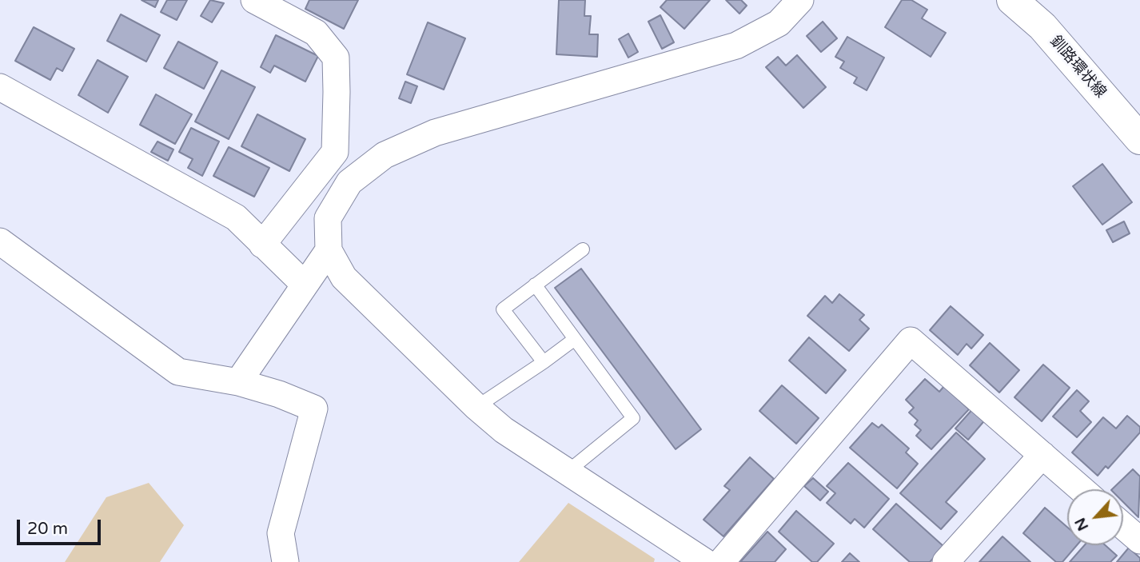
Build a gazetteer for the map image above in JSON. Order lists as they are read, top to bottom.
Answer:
{
  "streets": {
    "main road": ["釧路環状線"]
  },
  "scale_bar": "20 m",
  "north": "bottom left"
}
